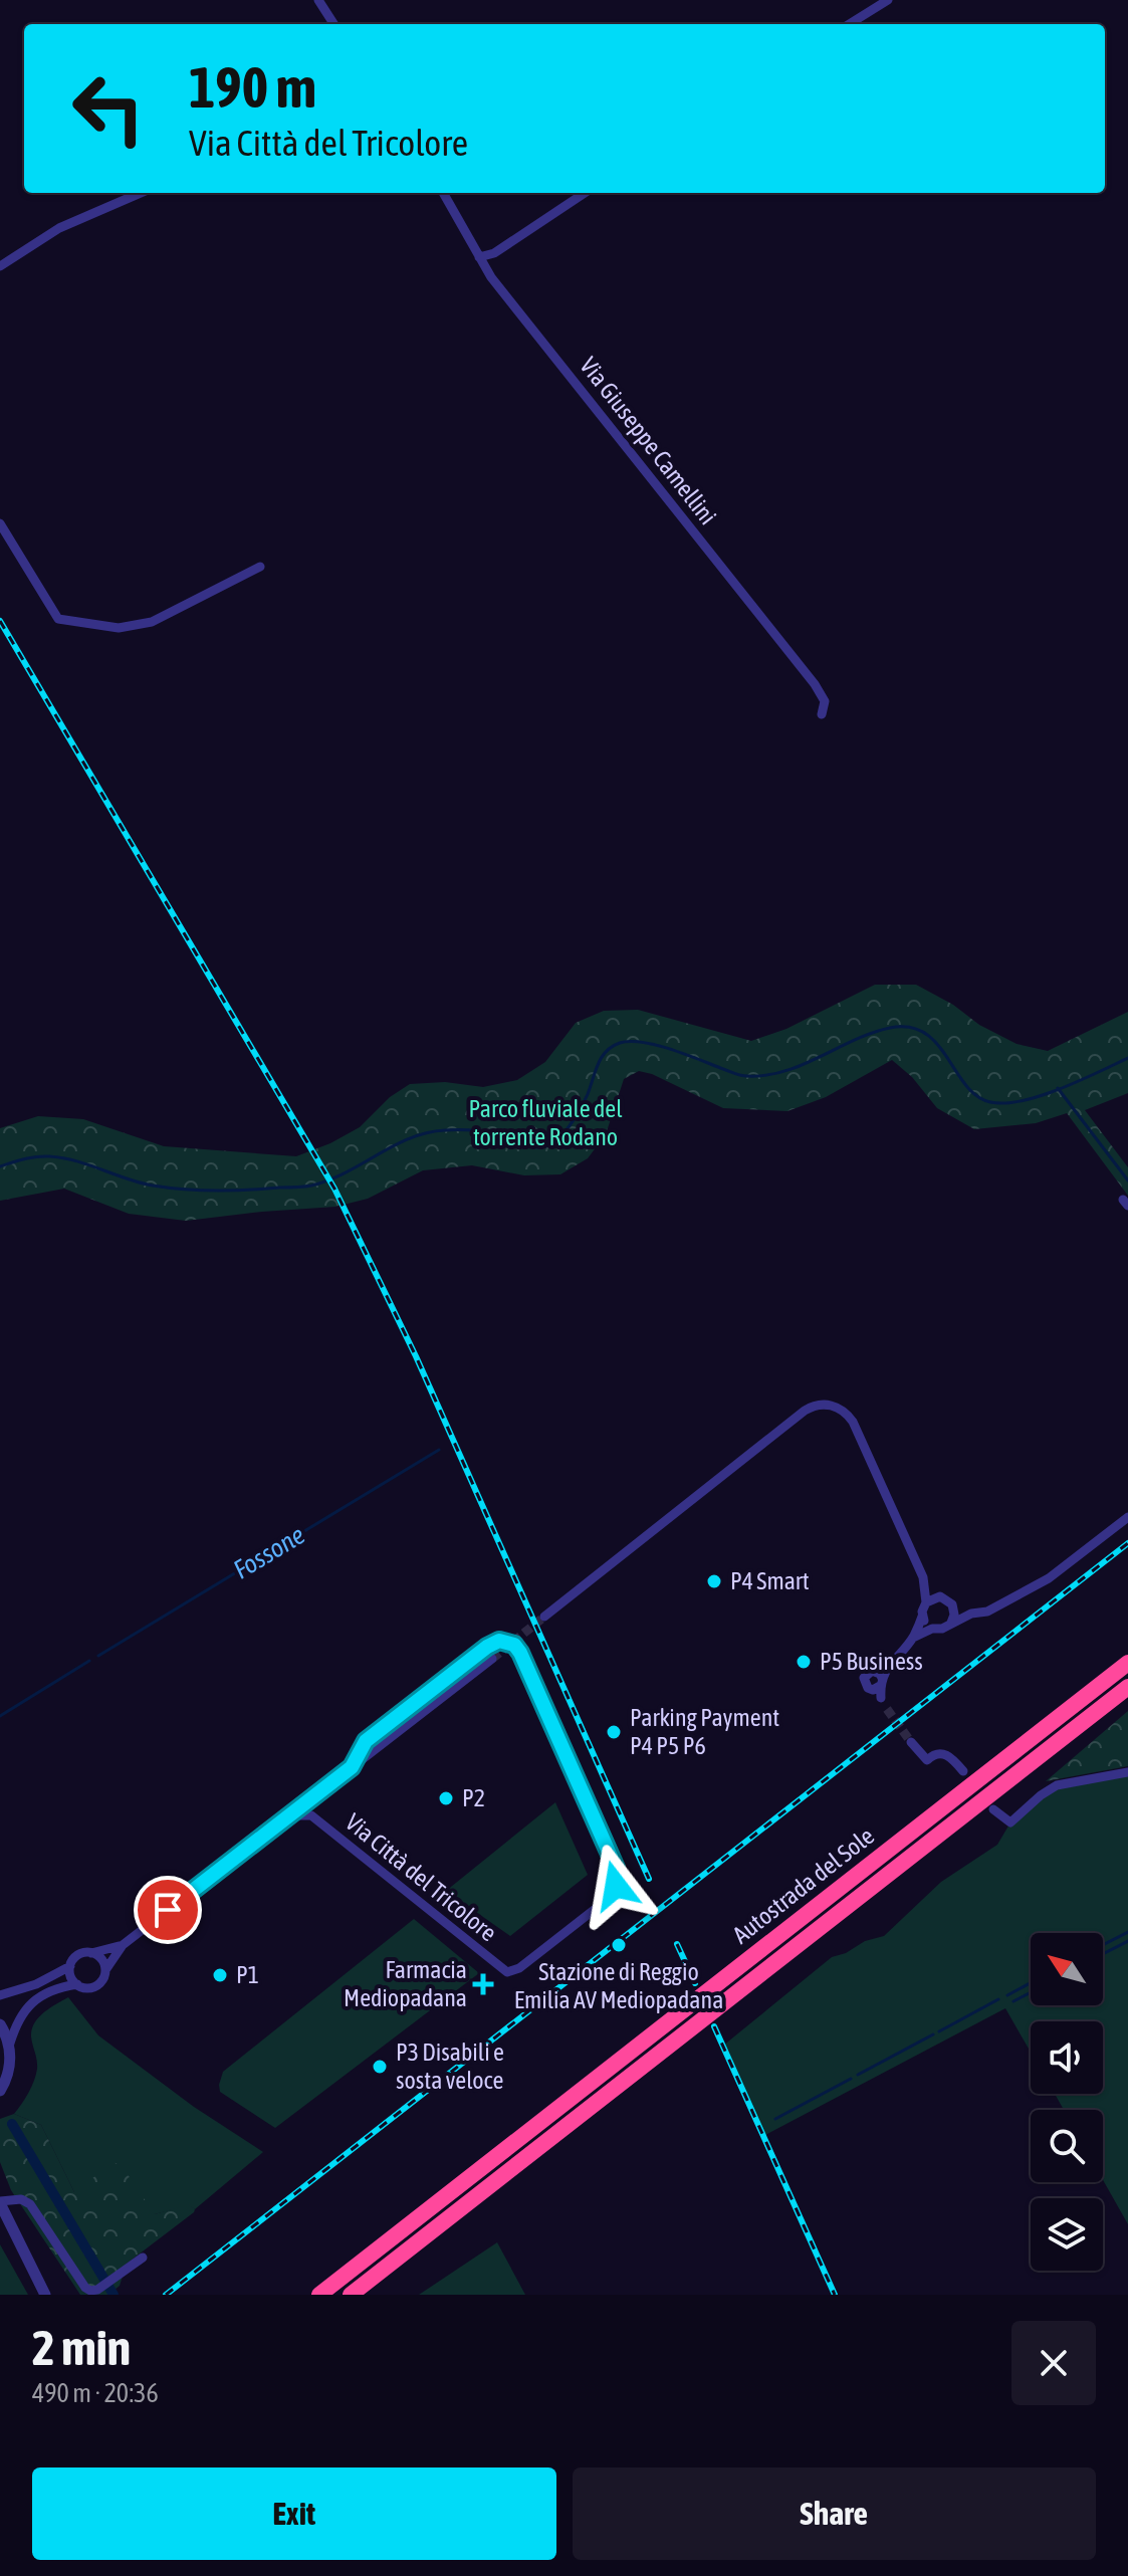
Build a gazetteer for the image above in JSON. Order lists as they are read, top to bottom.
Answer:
{
  "streets": {
    "highway": ["Autostrada del Sole"],
    "street": ["Via Giuseppe Camellini", "Via Città del Tricolore"]
  },
  "water": ["Fossone"],
  "parks": ["Parco fluviale del torrente Rodano"],
  "places": {
    "other": [
      "P4 Smart",
      "P5 Business",
      "Parking Payment P4 P5 P6",
      "P2",
      "Stazione di Reggio Emilia AV Mediopadana",
      "P1",
      "P3 Disabili e sosta veloce"
    ],
    "health": ["Farmacia Mediopadana"]
  },
  "north": "top left",
  "page": {
    "turn": ["190 m", "Via Città del Tricolore"],
    "heading": ["2 min", "490 m · 20:36"],
    "buttons": ["Exit", "Share"]
  }
}
